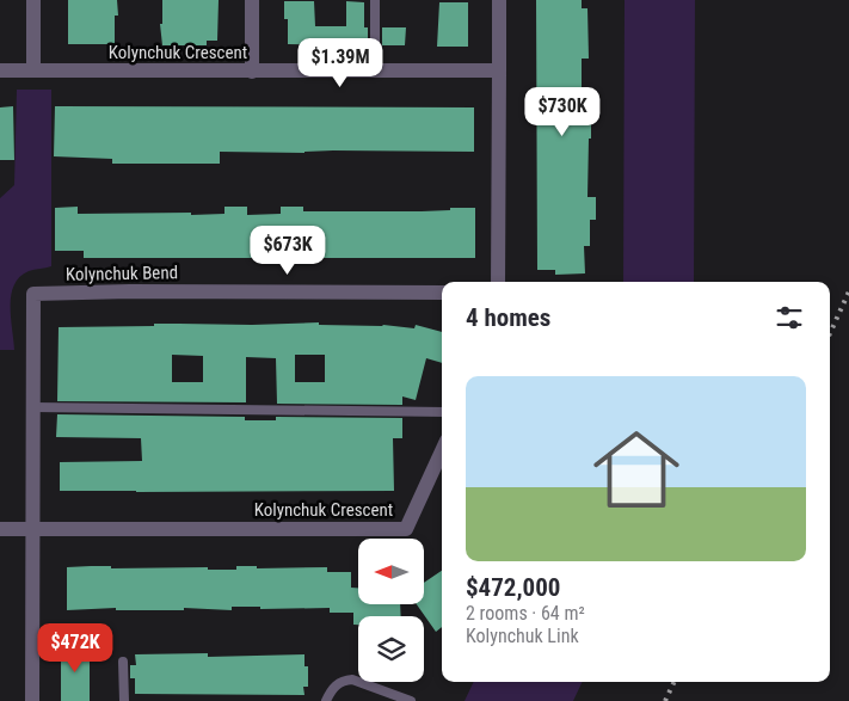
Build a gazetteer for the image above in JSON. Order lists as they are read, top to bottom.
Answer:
{
  "streets": {
    "street": ["Kolynchuk Crescent", "Kolynchuk Bend"]
  },
  "crossings": [
    ["Kolynchuk Crescent", "Kolynchuk Bend"]
  ],
  "north": "left",
  "page": {
    "price": [
      "$1.39M",
      "$730K",
      "$673K",
      "$472K"
    ],
    "heading": "4 homes",
    "list": [
      {
        "name": "$472,000",
        "note": "2 rooms · 64 m² · Kolynchuk Link"
      }
    ]
  }
}
